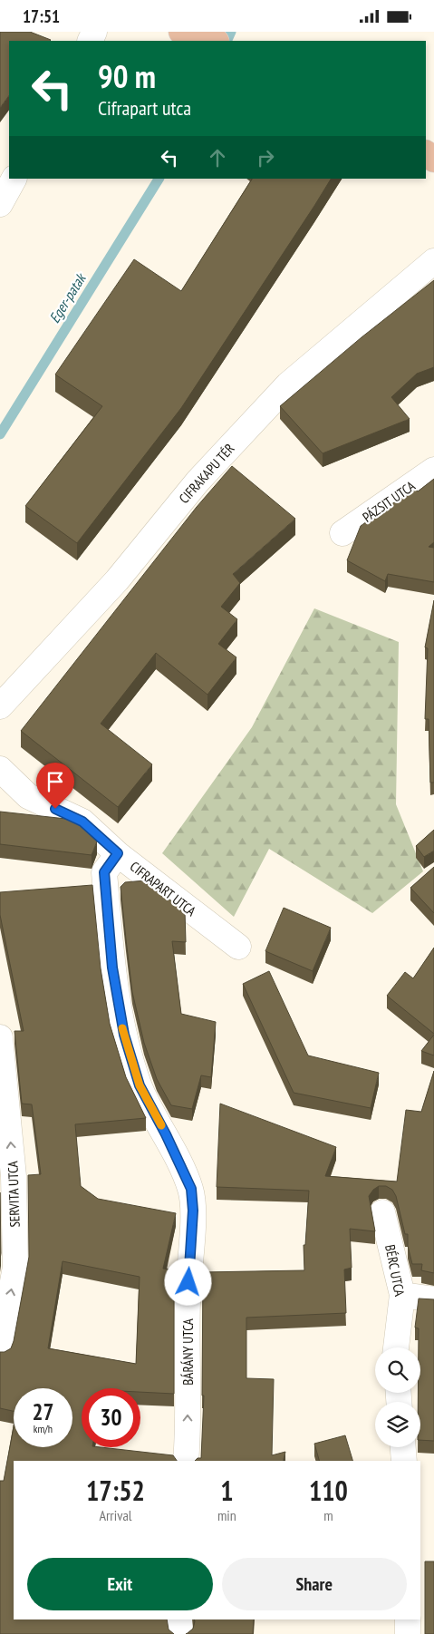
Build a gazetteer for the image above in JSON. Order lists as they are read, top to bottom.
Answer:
{
  "streets": {
    "street": [
      "CIFRAKAPU TÉR",
      "PÁZSIT UTCA",
      "CIFRAPART UTCA",
      "SERVITA UTCA",
      "BÉRC UTCA",
      "BÁRÁNY UTCA"
    ]
  },
  "crossings": [
    ["CIFRAPART UTCA", "BÁRÁNY UTCA"]
  ],
  "one_way": ["SERVITA UTCA", "BÁRÁNY UTCA"],
  "water": ["Eger-patak"],
  "page": {
    "status": "17:51",
    "turn": ["90 m", "Cifrapart utca"],
    "speed": "27 km/h",
    "limit": "30",
    "eta": [
      "17:52",
      "Arrival",
      "1",
      "min",
      "110",
      "m"
    ],
    "buttons": ["Exit", "Share"]
  }
}
